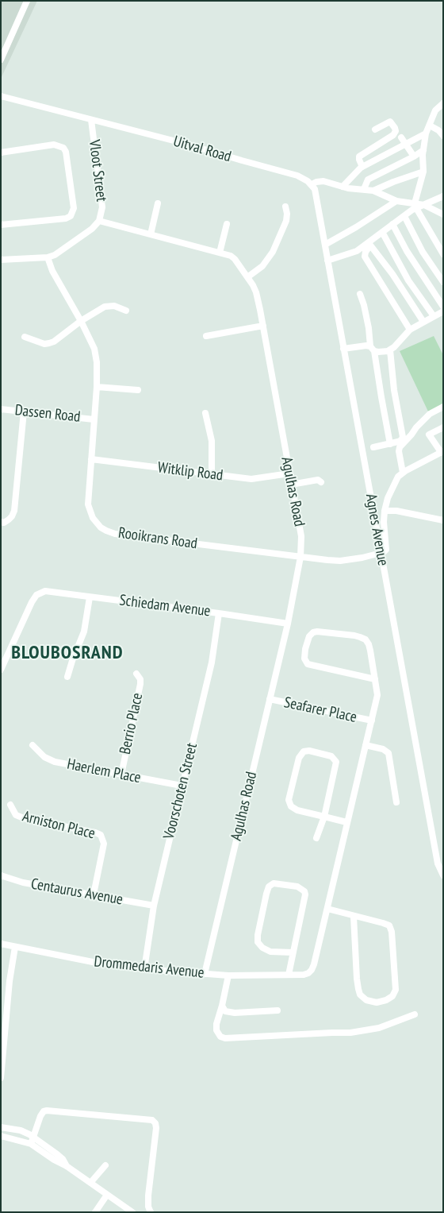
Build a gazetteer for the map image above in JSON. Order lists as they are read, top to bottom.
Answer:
{
  "streets": {
    "street": [
      "Uitval Road",
      "Vloot Street",
      "Dassen Road",
      "Witklip Road",
      "Agulhas Road",
      "Agnes Avenue",
      "Rooikrans Road",
      "Schiedam Avenue",
      "Seafarer Place",
      "Berrio Place",
      "Haerlem Place",
      "Voorschoten Street",
      "Arniston Place",
      "Centaurus Avenue",
      "Drommedaris Avenue"
    ]
  },
  "crossings": [
    ["Uitval Road", "Vloot Street"],
    ["Uitval Road", "Agnes Avenue"],
    ["Vloot Street", "Agulhas Road"],
    ["Dassen Road", "Rooikrans Road"],
    ["Witklip Road", "Agulhas Road"],
    ["Witklip Road", "Rooikrans Road"],
    ["Agulhas Road", "Rooikrans Road"],
    ["Agulhas Road", "Schiedam Avenue"],
    ["Agulhas Road", "Seafarer Place"],
    ["Agulhas Road", "Drommedaris Avenue"],
    ["Agnes Avenue", "Rooikrans Road"],
    ["Schiedam Avenue", "Voorschoten Street"],
    ["Berrio Place", "Haerlem Place"],
    ["Haerlem Place", "Voorschoten Street"],
    ["Voorschoten Street", "Centaurus Avenue"],
    ["Voorschoten Street", "Drommedaris Avenue"],
    ["Arniston Place", "Centaurus Avenue"]
  ],
  "districts": ["BLOUBOSRAND"]
}
